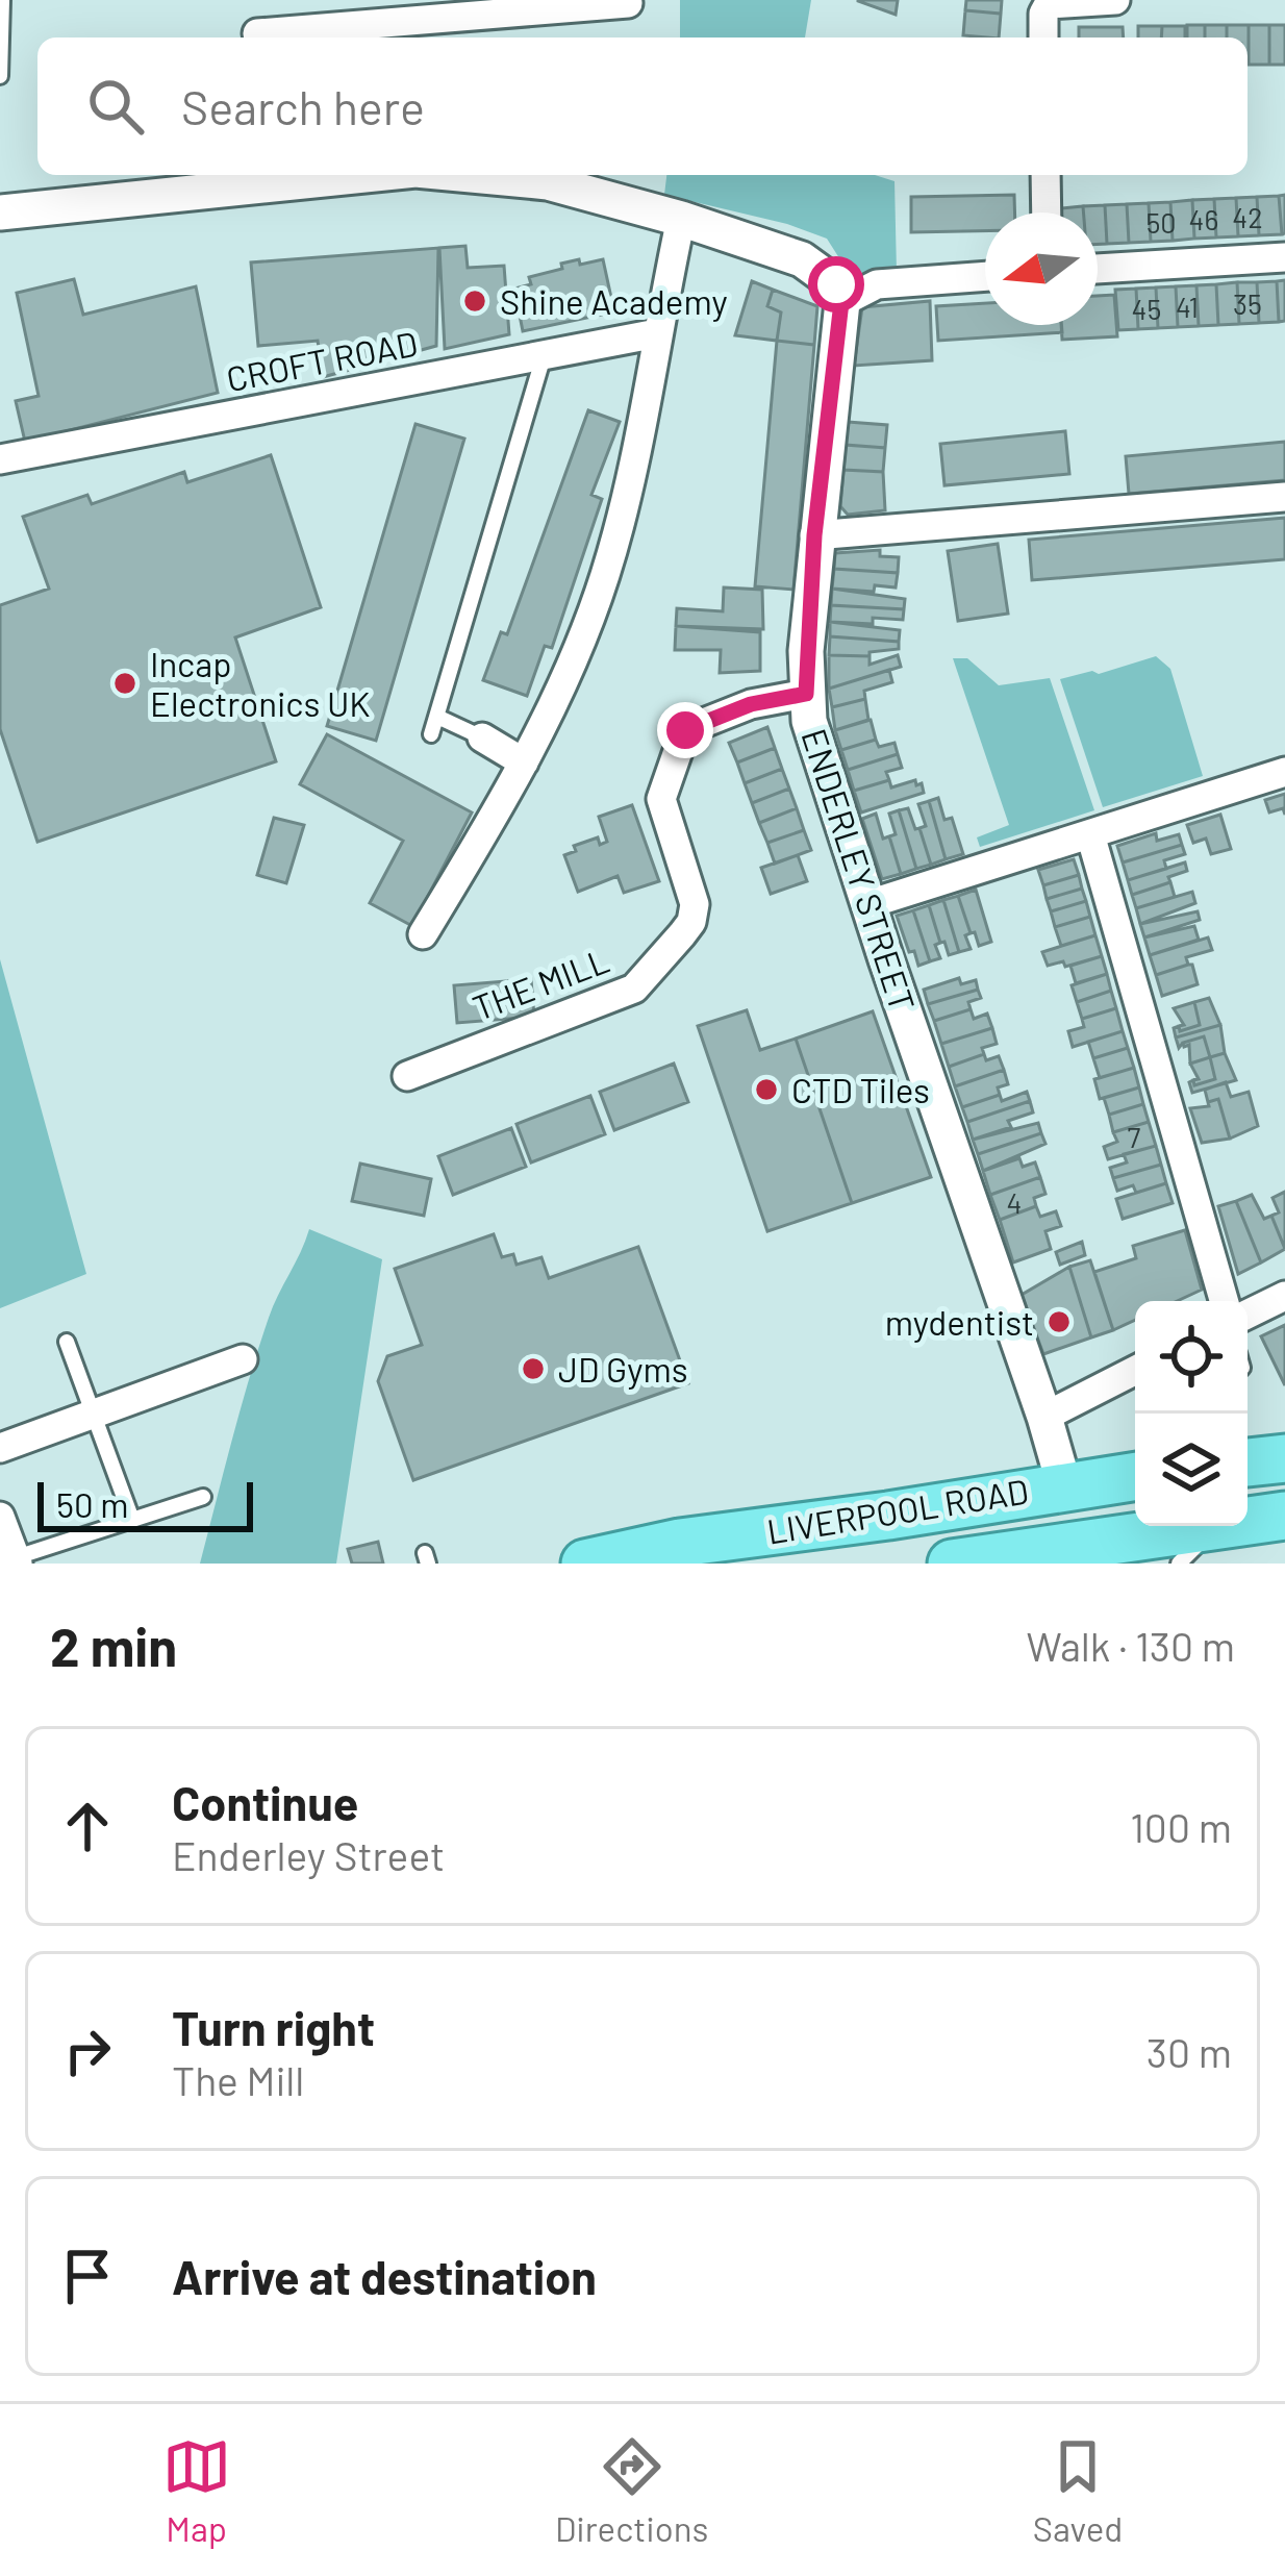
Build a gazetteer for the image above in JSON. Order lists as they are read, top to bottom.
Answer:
{
  "streets": {
    "highway": ["LIVERPOOL ROAD"],
    "street": ["CROFT ROAD", "ENDERLEY STREET", "THE MILL"]
  },
  "crossings": [
    ["ENDERLEY STREET", "THE MILL"],
    ["ENDERLEY STREET", "LIVERPOOL ROAD"]
  ],
  "places": [
    "Shine Academy",
    "Incap Electronics UK",
    "CTD Tiles",
    "mydentist",
    "JD Gyms"
  ],
  "house_numbers": [
    "42",
    "46",
    "50",
    "35",
    "41",
    "45",
    "7",
    "4"
  ],
  "scale_bar": "50 m",
  "north": "left",
  "page": {
    "search": "Search here",
    "scale": "50 m",
    "heading": ["2 min", "Walk · 130 m"],
    "list": [
      ["Continue", "Enderley Street", "100 m"],
      ["Turn right", "The Mill", "30 m"],
      "Arrive at destination"
    ],
    "nav": ["Map", "Directions", "Saved"]
  }
}
